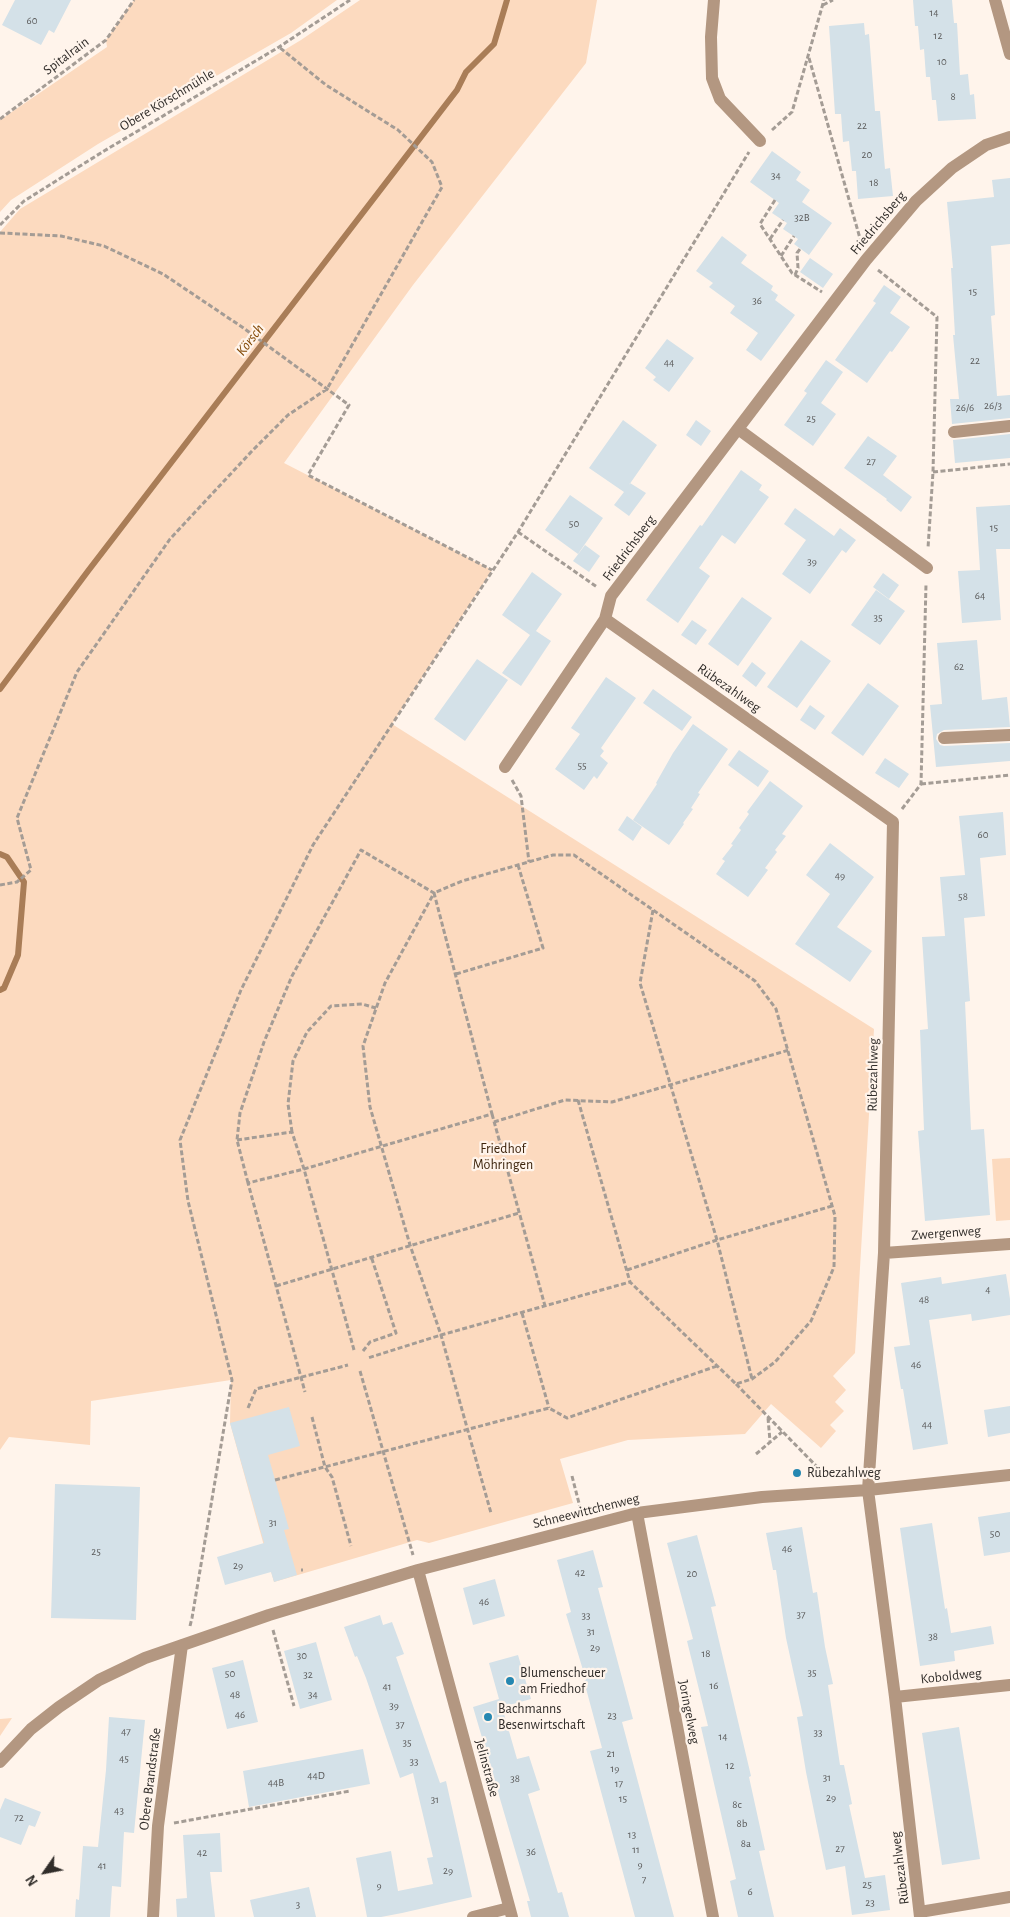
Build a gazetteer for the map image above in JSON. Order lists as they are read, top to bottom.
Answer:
{
  "streets": {
    "street": [
      "Friedrichsberg",
      "Rübezahlweg",
      "Zwergenweg",
      "Schneewittchenweg",
      "Koboldweg",
      "Joringelweg",
      "Jelinstraße",
      "Obere Brandstraße"
    ],
    "path": ["Spitalrain", "Obere Körschmühle"]
  },
  "crossings": [
    ["Friedrichsberg", "Rübezahlweg"],
    ["Rübezahlweg", "Zwergenweg"],
    ["Rübezahlweg", "Schneewittchenweg"],
    ["Rübezahlweg", "Koboldweg"],
    ["Schneewittchenweg", "Joringelweg"],
    ["Schneewittchenweg", "Jelinstraße"],
    ["Schneewittchenweg", "Obere Brandstraße"]
  ],
  "water": ["Körsch"],
  "parks": ["Friedhof Möhringen"],
  "places": ["Rübezahlweg", "Blumenscheuer am Friedhof", "Bachmanns Besenwirtschaft"],
  "house_numbers": [
    "14",
    "60",
    "12",
    "10",
    "8",
    "22",
    "20",
    "34",
    "18",
    "32B",
    "15",
    "36",
    "22",
    "44",
    "26/3",
    "26/6",
    "25",
    "27",
    "50",
    "15",
    "39",
    "64",
    "35",
    "62",
    "55",
    "60",
    "49",
    "58",
    "4",
    "48",
    "46",
    "44",
    "31",
    "50",
    "46",
    "25",
    "29",
    "42",
    "20",
    "46",
    "37",
    "33",
    "31",
    "38",
    "29",
    "18",
    "30",
    "35",
    "50",
    "32",
    "16",
    "41",
    "48",
    "34",
    "39",
    "46",
    "23",
    "37",
    "47",
    "33",
    "14",
    "35",
    "21",
    "45",
    "33",
    "12",
    "19",
    "44D",
    "31",
    "38",
    "44B",
    "17",
    "29",
    "15",
    "31",
    "8c",
    "43",
    "72",
    "8b",
    "13",
    "8a",
    "27",
    "11",
    "36",
    "42",
    "9",
    "41",
    "29",
    "7",
    "25",
    "9",
    "6",
    "23",
    "3"
  ],
  "north": "bottom left"
}
